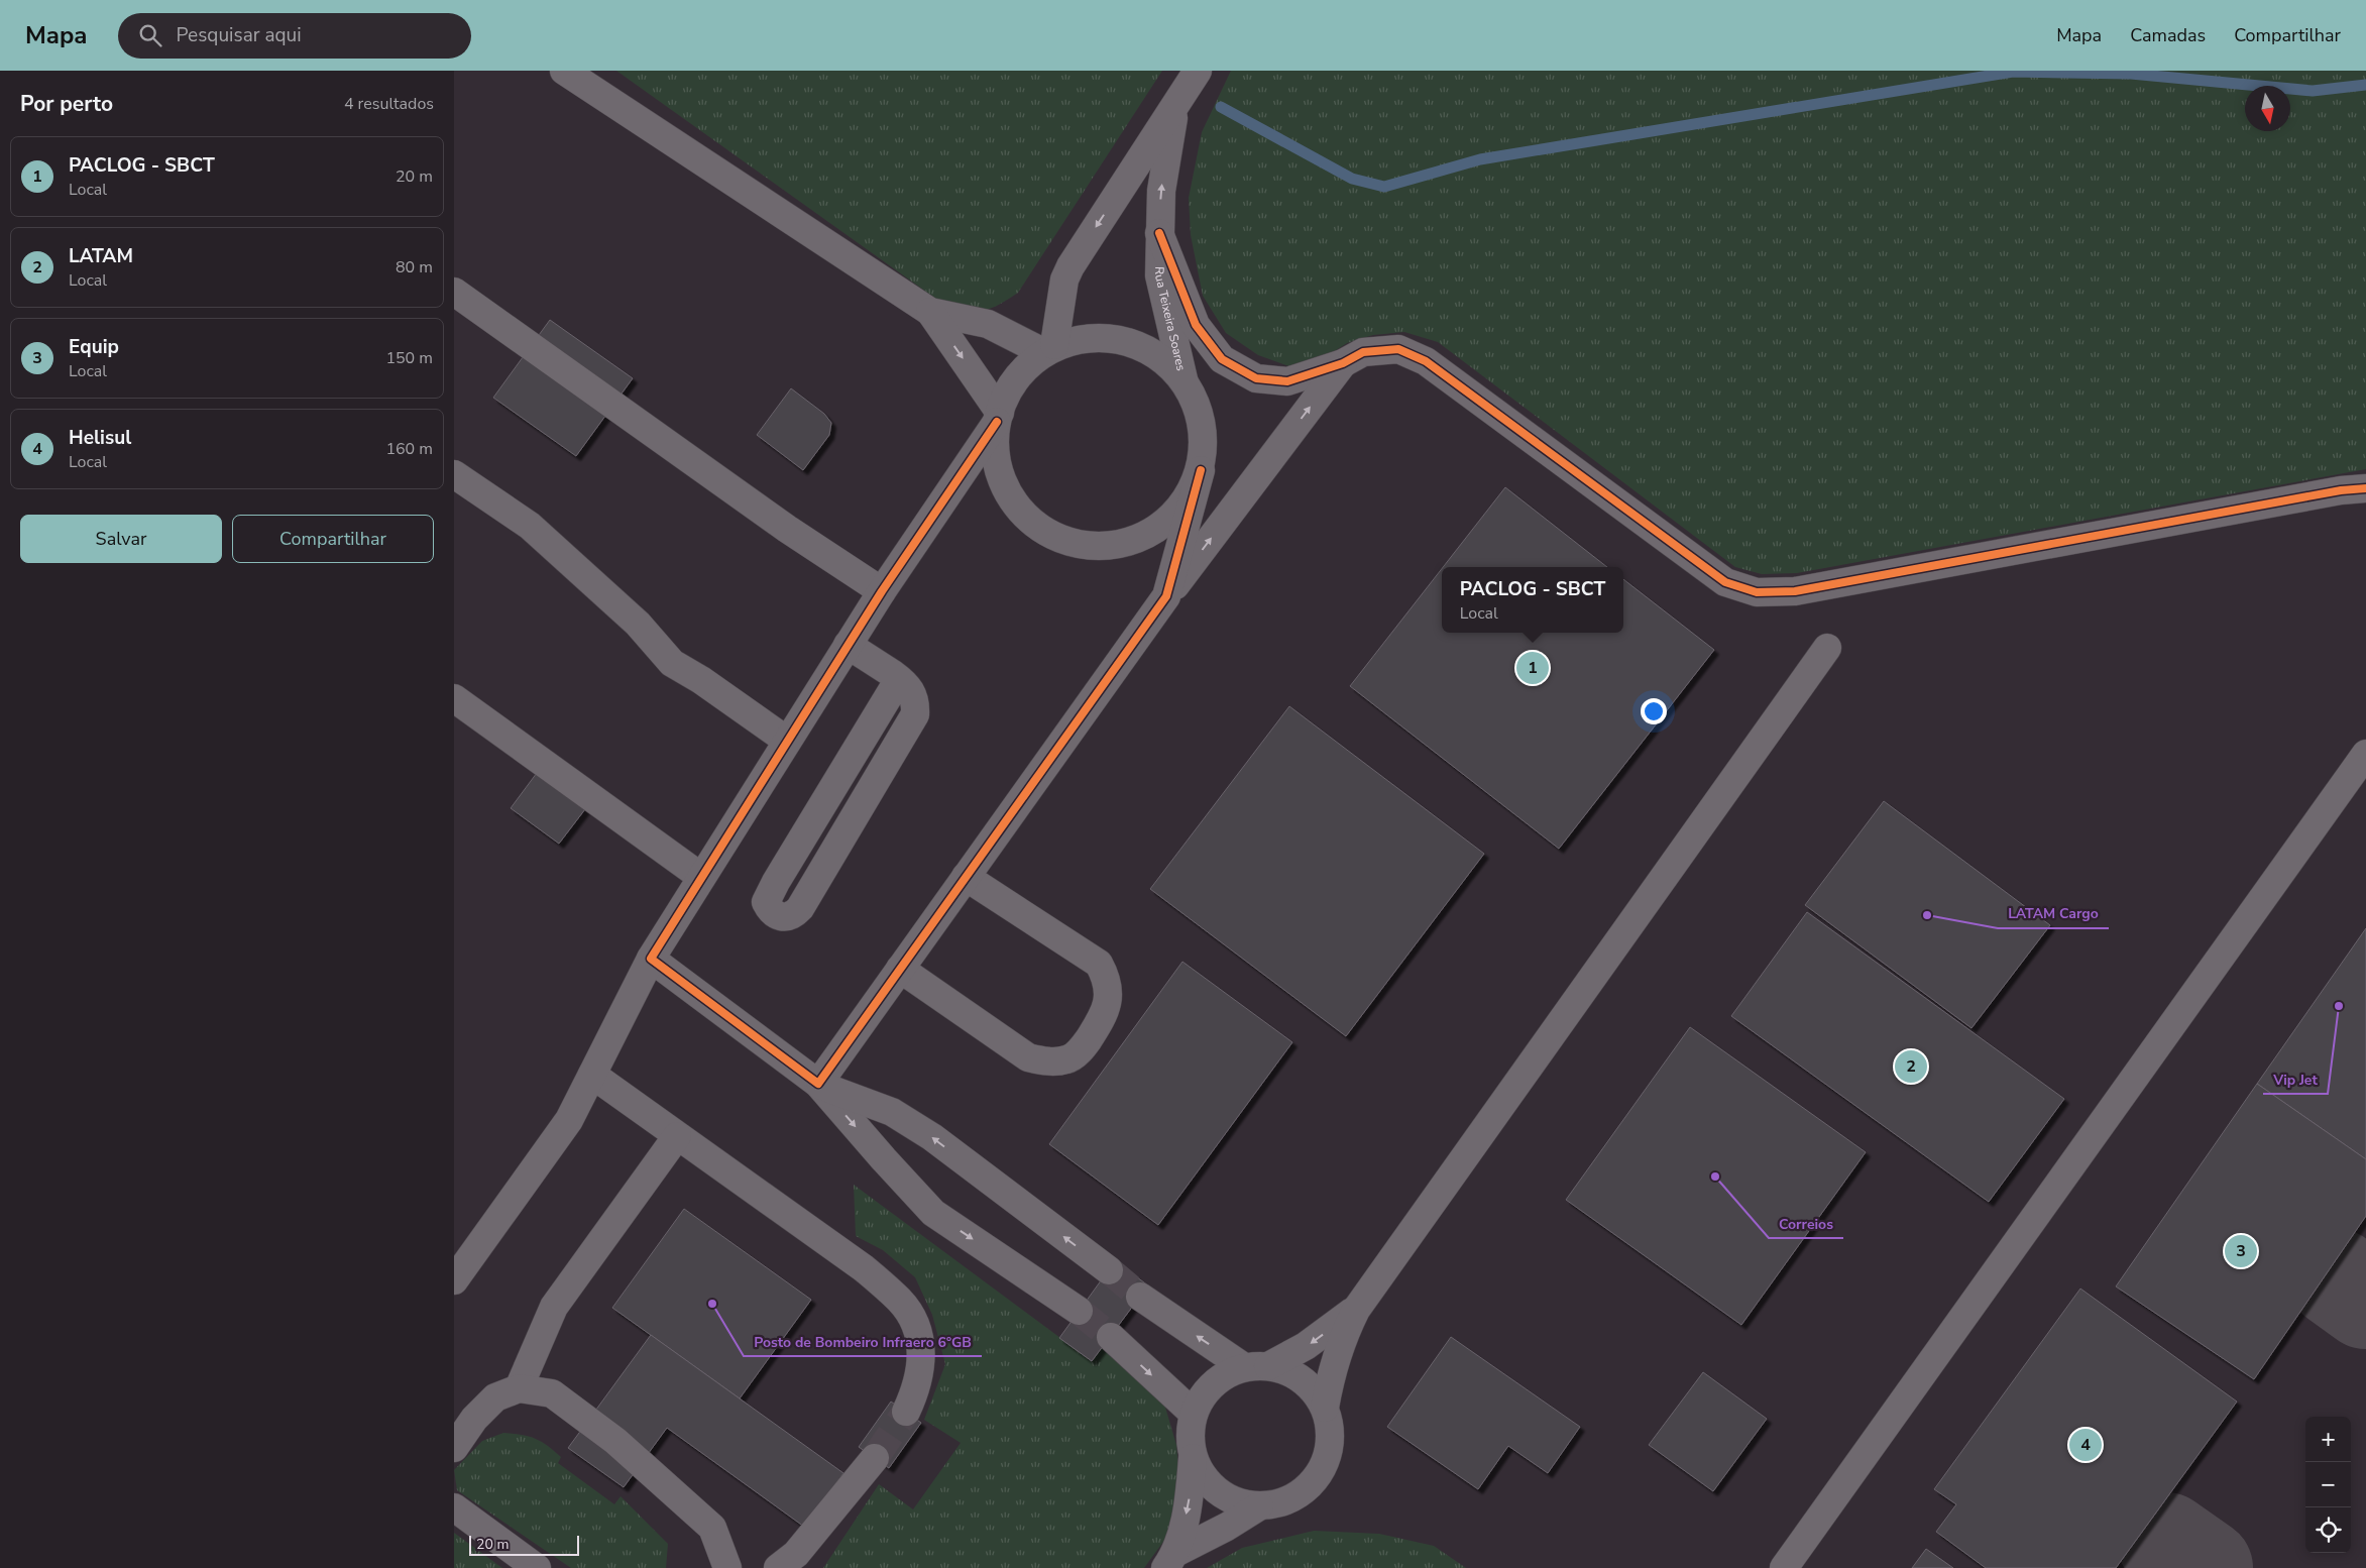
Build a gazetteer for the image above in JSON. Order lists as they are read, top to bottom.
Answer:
{
  "streets": {
    "street": ["Rua Teixeira Soares"]
  },
  "places": [
    "LATAM Cargo",
    "Vip Jet",
    "Correios",
    "Posto de Bombeiro Infraero 6ºGB"
  ],
  "scale_bar": "20 m",
  "north": "bottom",
  "page": {
    "header": "Mapa",
    "search": "Pesquisar aqui",
    "nav": ["Mapa", "Camadas", "Compartilhar"],
    "heading": ["Por perto", "4 resultados"],
    "list": [
      {
        "mark": "1",
        "name": "PACLOG - SBCT",
        "note": "Local",
        "value": "20 m"
      },
      {
        "mark": "2",
        "name": "LATAM",
        "note": "Local",
        "value": "80 m"
      },
      {
        "mark": "3",
        "name": "Equip",
        "note": "Local",
        "value": "150 m"
      },
      {
        "mark": "4",
        "name": "Helisul",
        "note": "Local",
        "value": "160 m"
      }
    ],
    "buttons": ["Salvar", "Compartilhar"],
    "popup": ["PACLOG - SBCT", "Local"],
    "pins": [
      "1",
      "2",
      "3",
      "4"
    ],
    "map_buttons": ["+", "−"],
    "scale": "20 m"
  }
}
